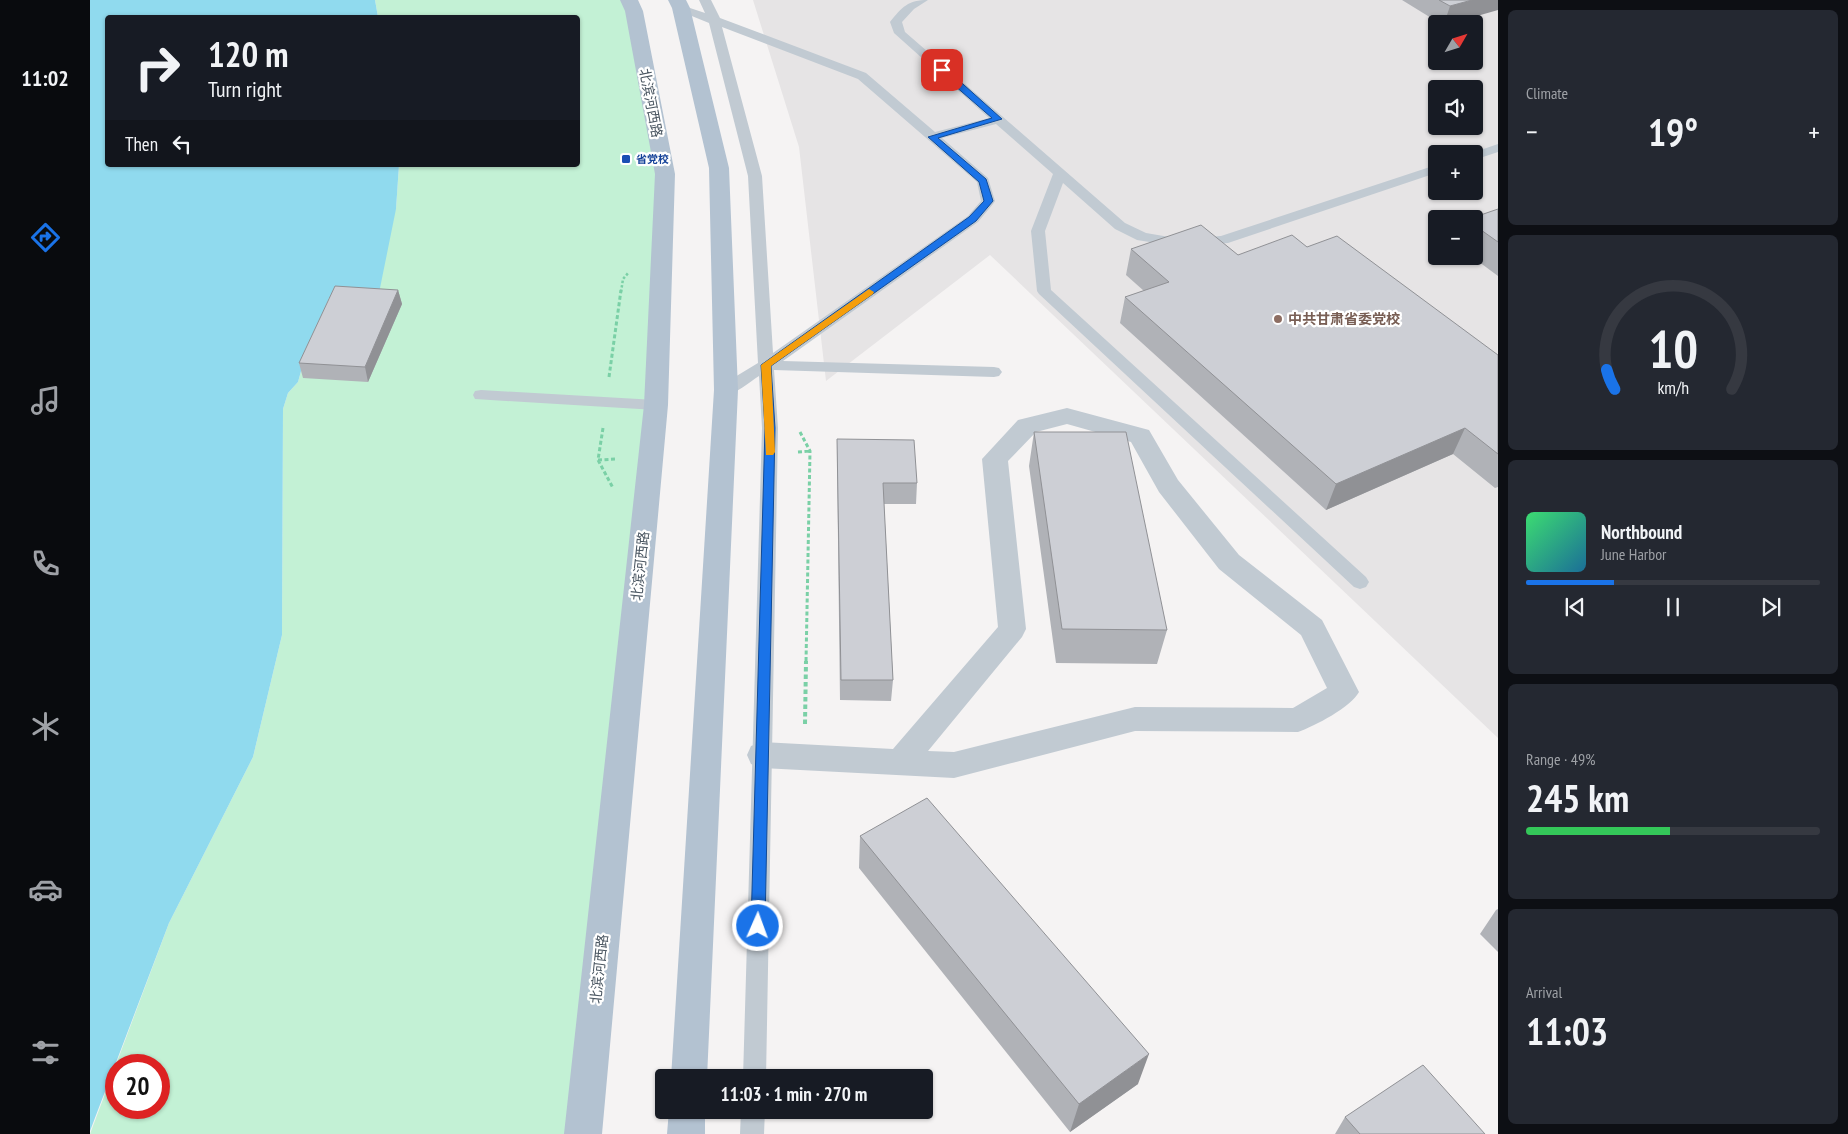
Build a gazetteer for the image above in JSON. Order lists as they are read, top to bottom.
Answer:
{
  "streets": {
    "main road": ["北滨河西路"]
  },
  "places": {
    "transit": ["省党校"],
    "other": ["中共甘肃省委党校"]
  },
  "north": "top right",
  "page": {
    "tabs": "11:02",
    "tile": [
      "Climate",
      ["Range · 49%", "245 km"],
      ["Arrival", "11:03"]
    ],
    "map_buttons": ["+", "−"],
    "turn": ["120 m", "Turn right"],
    "heat": ["−", "19°", "+"],
    "then": "Then",
    "song": ["Northbound", "June Harbor"],
    "limit": "20",
    "trip": "11:03 · 1 min · 270 m",
    "gauge": ["10", "km/h"]
  }
}
